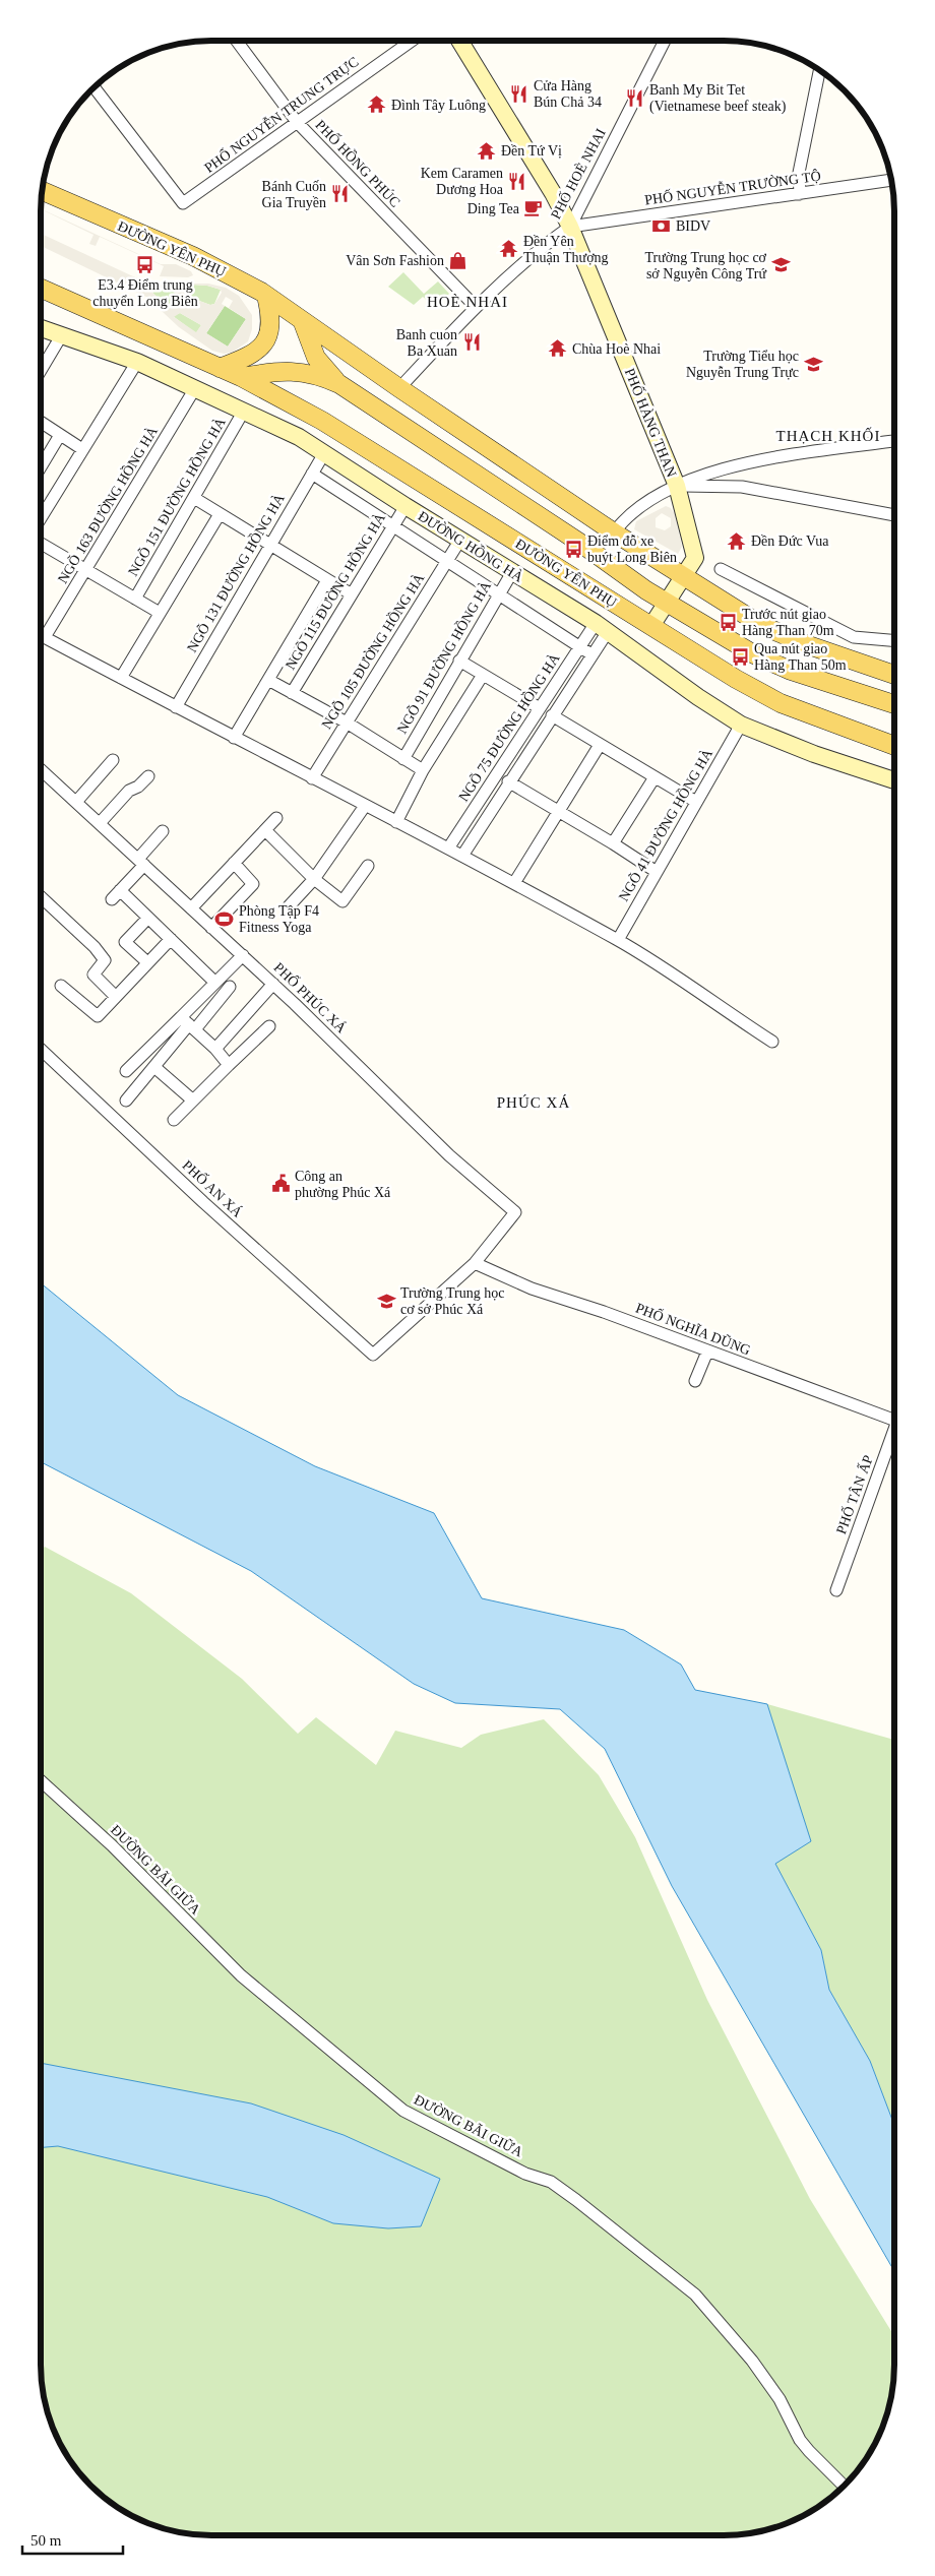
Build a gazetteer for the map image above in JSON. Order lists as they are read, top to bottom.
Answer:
{
  "streets": {
    "main road": ["ĐƯỜNG YÊN PHỤ"],
    "street": [
      "PHỐ NGUYỄN TRUNG TRỰC",
      "PHỐ HỒNG PHÚC",
      "PHỐ HOÈ NHAI",
      "PHỐ NGUYỄN TRƯỜNG TỘ",
      "PHỐ HÀNG THAN",
      "NGÕ 151 ĐƯỜNG HỒNG HÀ",
      "NGÕ 163 ĐƯỜNG HỒNG HÀ",
      "ĐƯỜNG HỒNG HÀ",
      "NGÕ 131 ĐƯỜNG HỒNG HÀ",
      "NGÕ 115 ĐƯỜNG HỒNG HÀ",
      "NGÕ 105 ĐƯỜNG HỒNG HÀ",
      "NGÕ 91 ĐƯỜNG HỒNG HÀ",
      "NGÕ 75 ĐƯỜNG HỒNG HÀ",
      "NGÕ 41 ĐƯỜNG HỒNG HÀ",
      "PHỐ PHÚC XÁ",
      "PHỐ AN XÁ",
      "PHỐ NGHĨA DŨNG",
      "PHỐ TÂN ẤP",
      "ĐƯỜNG BÃI GIỮA"
    ]
  },
  "crossings": [
    ["PHỐ NGUYỄN TRUNG TRỰC", "PHỐ HỒNG PHÚC"],
    ["PHỐ HỒNG PHÚC", "PHỐ HOÈ NHAI"],
    ["PHỐ HOÈ NHAI", "PHỐ NGUYỄN TRƯỜNG TỘ"],
    ["PHỐ HOÈ NHAI", "ĐƯỜNG YÊN PHỤ"],
    ["PHỐ HOÈ NHAI", "PHỐ HÀNG THAN"],
    ["PHỐ NGUYỄN TRƯỜNG TỘ", "PHỐ HÀNG THAN"],
    ["ĐƯỜNG YÊN PHỤ", "PHỐ HÀNG THAN"],
    ["NGÕ 151 ĐƯỜNG HỒNG HÀ", "ĐƯỜNG HỒNG HÀ"],
    ["NGÕ 163 ĐƯỜNG HỒNG HÀ", "ĐƯỜNG HỒNG HÀ"],
    ["ĐƯỜNG HỒNG HÀ", "NGÕ 131 ĐƯỜNG HỒNG HÀ"],
    ["ĐƯỜNG HỒNG HÀ", "NGÕ 115 ĐƯỜNG HỒNG HÀ"],
    ["ĐƯỜNG HỒNG HÀ", "NGÕ 105 ĐƯỜNG HỒNG HÀ"],
    ["ĐƯỜNG HỒNG HÀ", "NGÕ 91 ĐƯỜNG HỒNG HÀ"],
    ["ĐƯỜNG HỒNG HÀ", "NGÕ 75 ĐƯỜNG HỒNG HÀ"],
    ["ĐƯỜNG HỒNG HÀ", "NGÕ 41 ĐƯỜNG HỒNG HÀ"],
    ["PHỐ PHÚC XÁ", "PHỐ AN XÁ"],
    ["PHỐ PHÚC XÁ", "PHỐ NGHĨA DŨNG"],
    ["PHỐ AN XÁ", "PHỐ NGHĨA DŨNG"]
  ],
  "districts": ["HOÈ NHAI", "THẠCH KHỐI", "PHÚC XÁ"],
  "places": {
    "restaurant": [
      "Cửa Hàng Bún Chả 34",
      "Banh My Bit Tet (Vietnamese beef steak)",
      "Kem Caramen Dương Hoa",
      "Bánh Cuốn Gia Truyền",
      "Banh cuon Ba Xuan"
    ],
    "temple": [
      "Đình Tây Luông",
      "Đền Tứ Vị",
      "Đền Yên Thuận Thượng",
      "Chùa Hoè Nhai",
      "Đền Đức Vua"
    ],
    "cafe": ["Ding Tea"],
    "bank": ["BIDV"],
    "shop": ["Vân Sơn Fashion"],
    "bus stop": [
      "E3.4 Điểm trung chuyển Long Biên",
      "Điểm đỗ xe buýt Long Biên",
      "Trước nút giao Hàng Than 70m",
      "Qua nút giao Hàng Than 50m"
    ],
    "school or university": ["Trường Trung học cơ sở Nguyễn Công Trứ", "Trường Tiểu học Nguyễn Trung Trực", "Trường Trung học cơ sở Phúc Xá"],
    "sports": ["Phòng Tập F4 Fitness Yoga"],
    "public building": ["Công an phường Phúc Xá"]
  },
  "scale_bar": "50 m"
}
